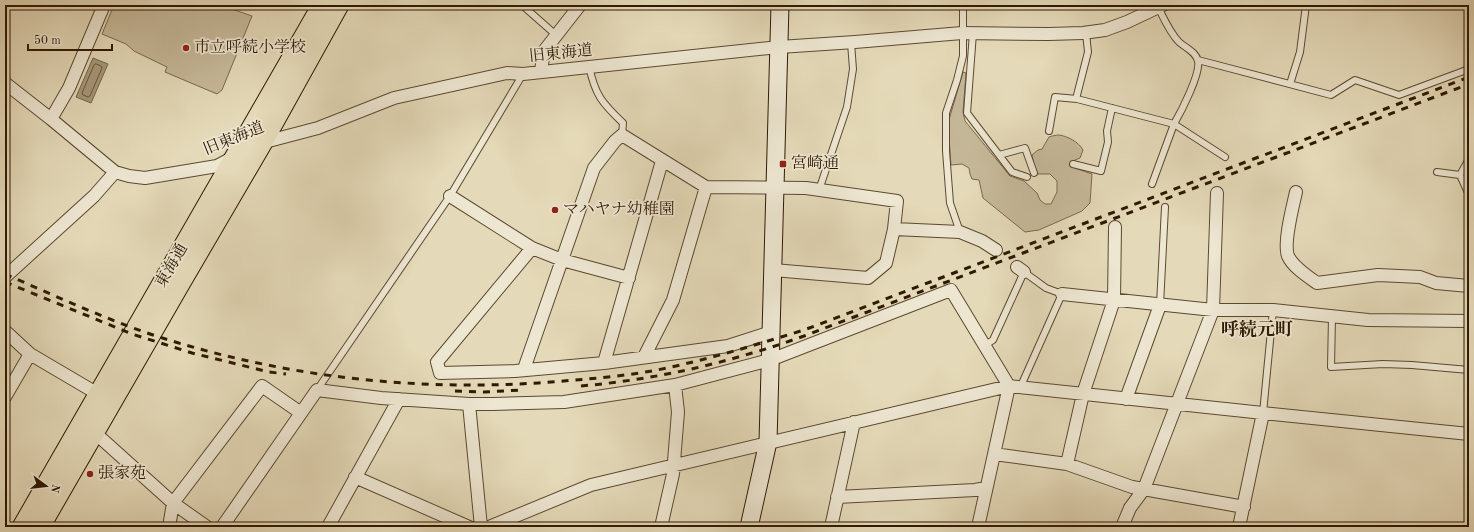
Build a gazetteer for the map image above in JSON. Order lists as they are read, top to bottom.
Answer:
{
  "streets": {
    "main road": ["東海通"],
    "street": ["旧東海道"]
  },
  "crossings": [
    ["旧東海道", "東海通"]
  ],
  "districts": ["呼続元町"],
  "places": {
    "other": ["市立呼続小学校", "マハヤナ幼稚園", "張家苑"],
    "transit": ["宮崎通"]
  },
  "scale_bar": "50 m",
  "north": "right"
}
